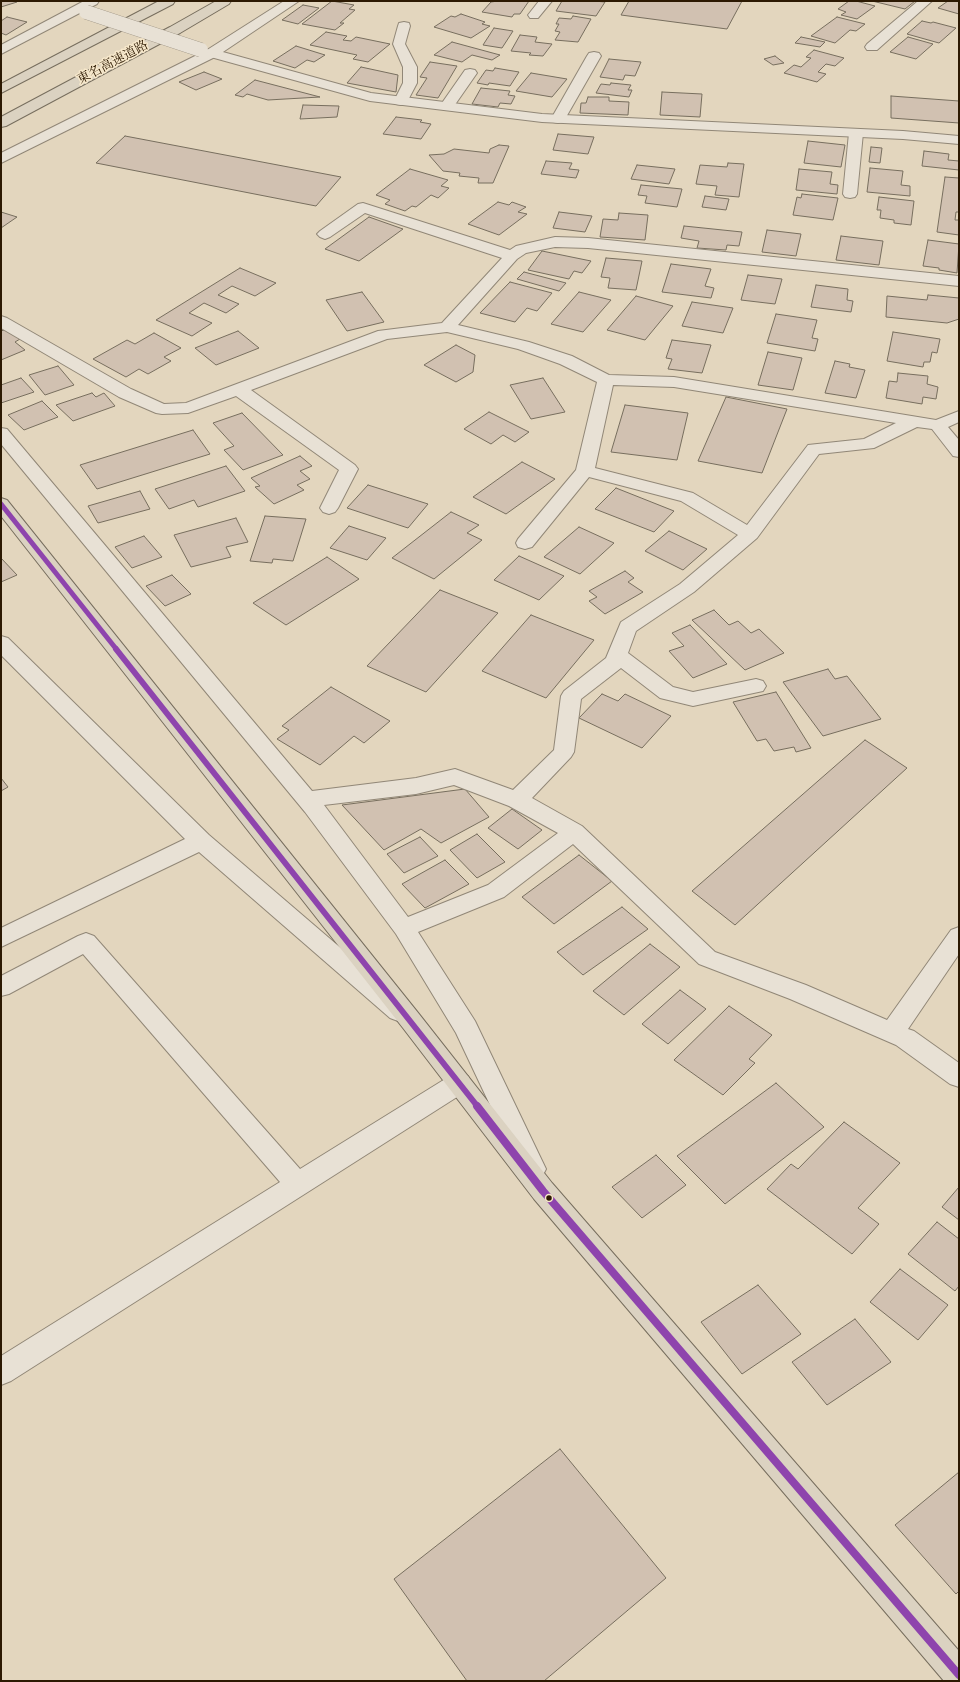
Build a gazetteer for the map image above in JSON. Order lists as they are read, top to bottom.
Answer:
{
  "streets": {
    "main road": ["東名高速道路"]
  }
}
